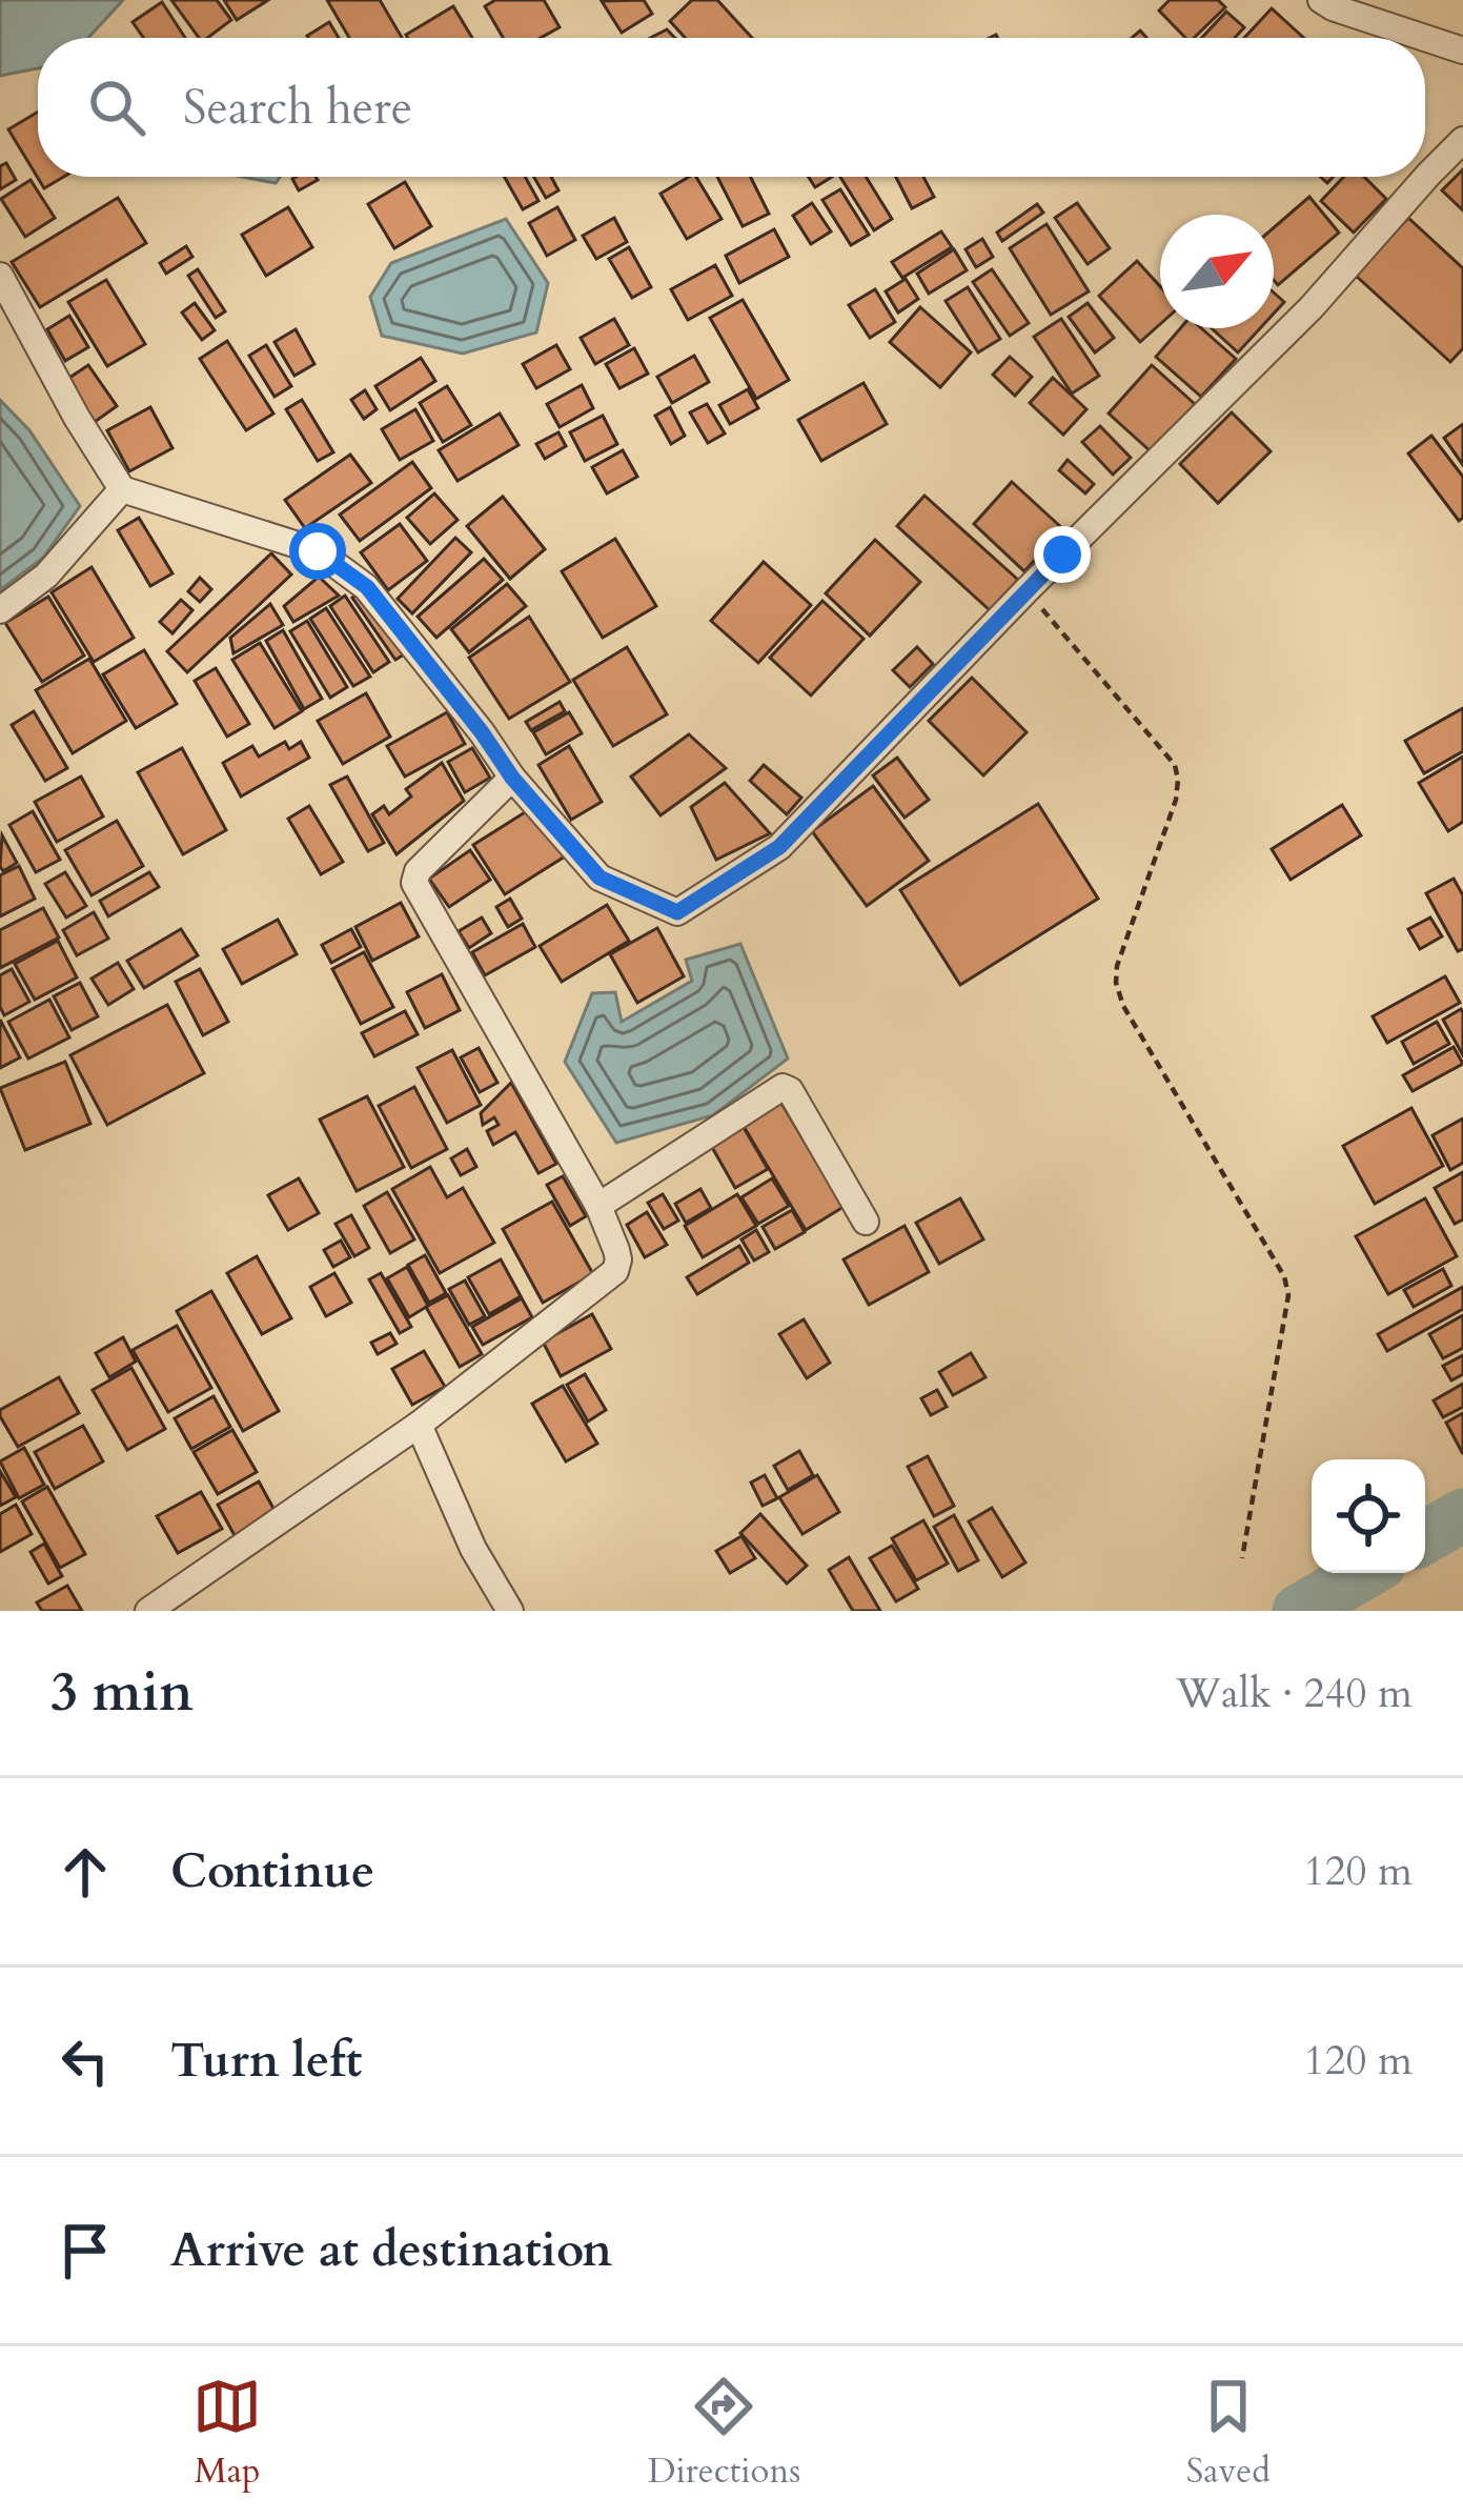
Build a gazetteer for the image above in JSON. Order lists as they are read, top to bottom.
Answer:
{
  "north": "top right",
  "page": {
    "search": "Search here",
    "heading": ["3 min", "Walk · 240 m"],
    "list": [
      ["Continue", "120 m"],
      ["Turn left", "120 m"],
      "Arrive at destination"
    ],
    "nav": ["Map", "Directions", "Saved"]
  }
}
